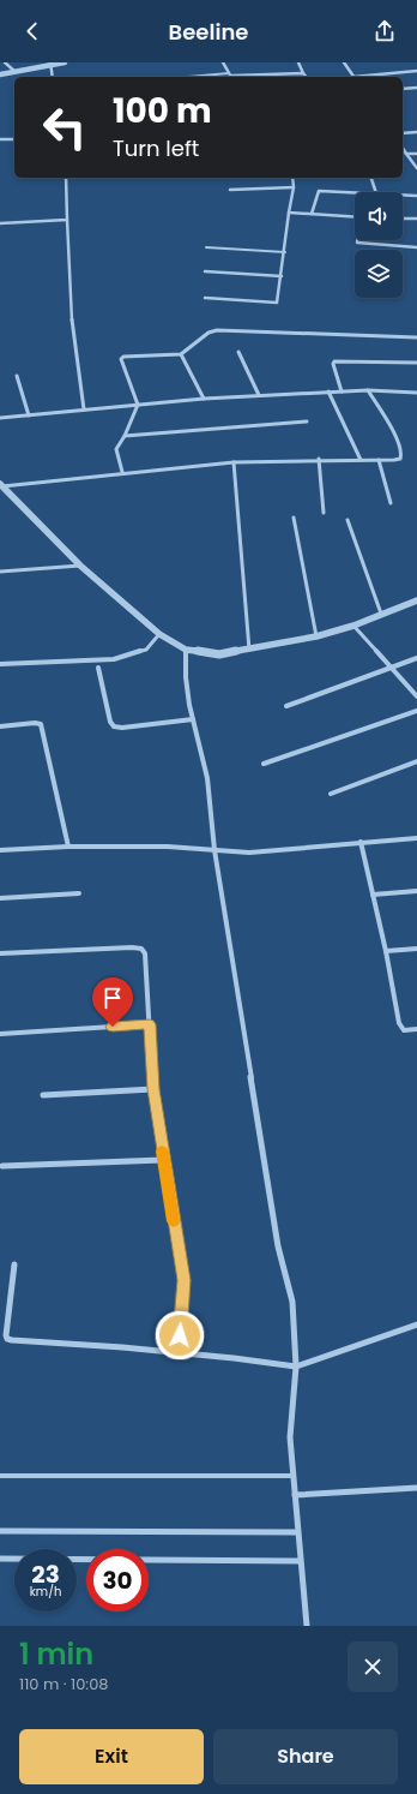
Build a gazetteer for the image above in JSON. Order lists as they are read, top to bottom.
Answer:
{
  "page": {
    "header": "Beeline",
    "turn": ["100 m", "Turn left"],
    "speed": "23 km/h",
    "limit": "30",
    "heading": ["1 min", "110 m · 10:08"],
    "buttons": ["Exit", "Share"]
  }
}
